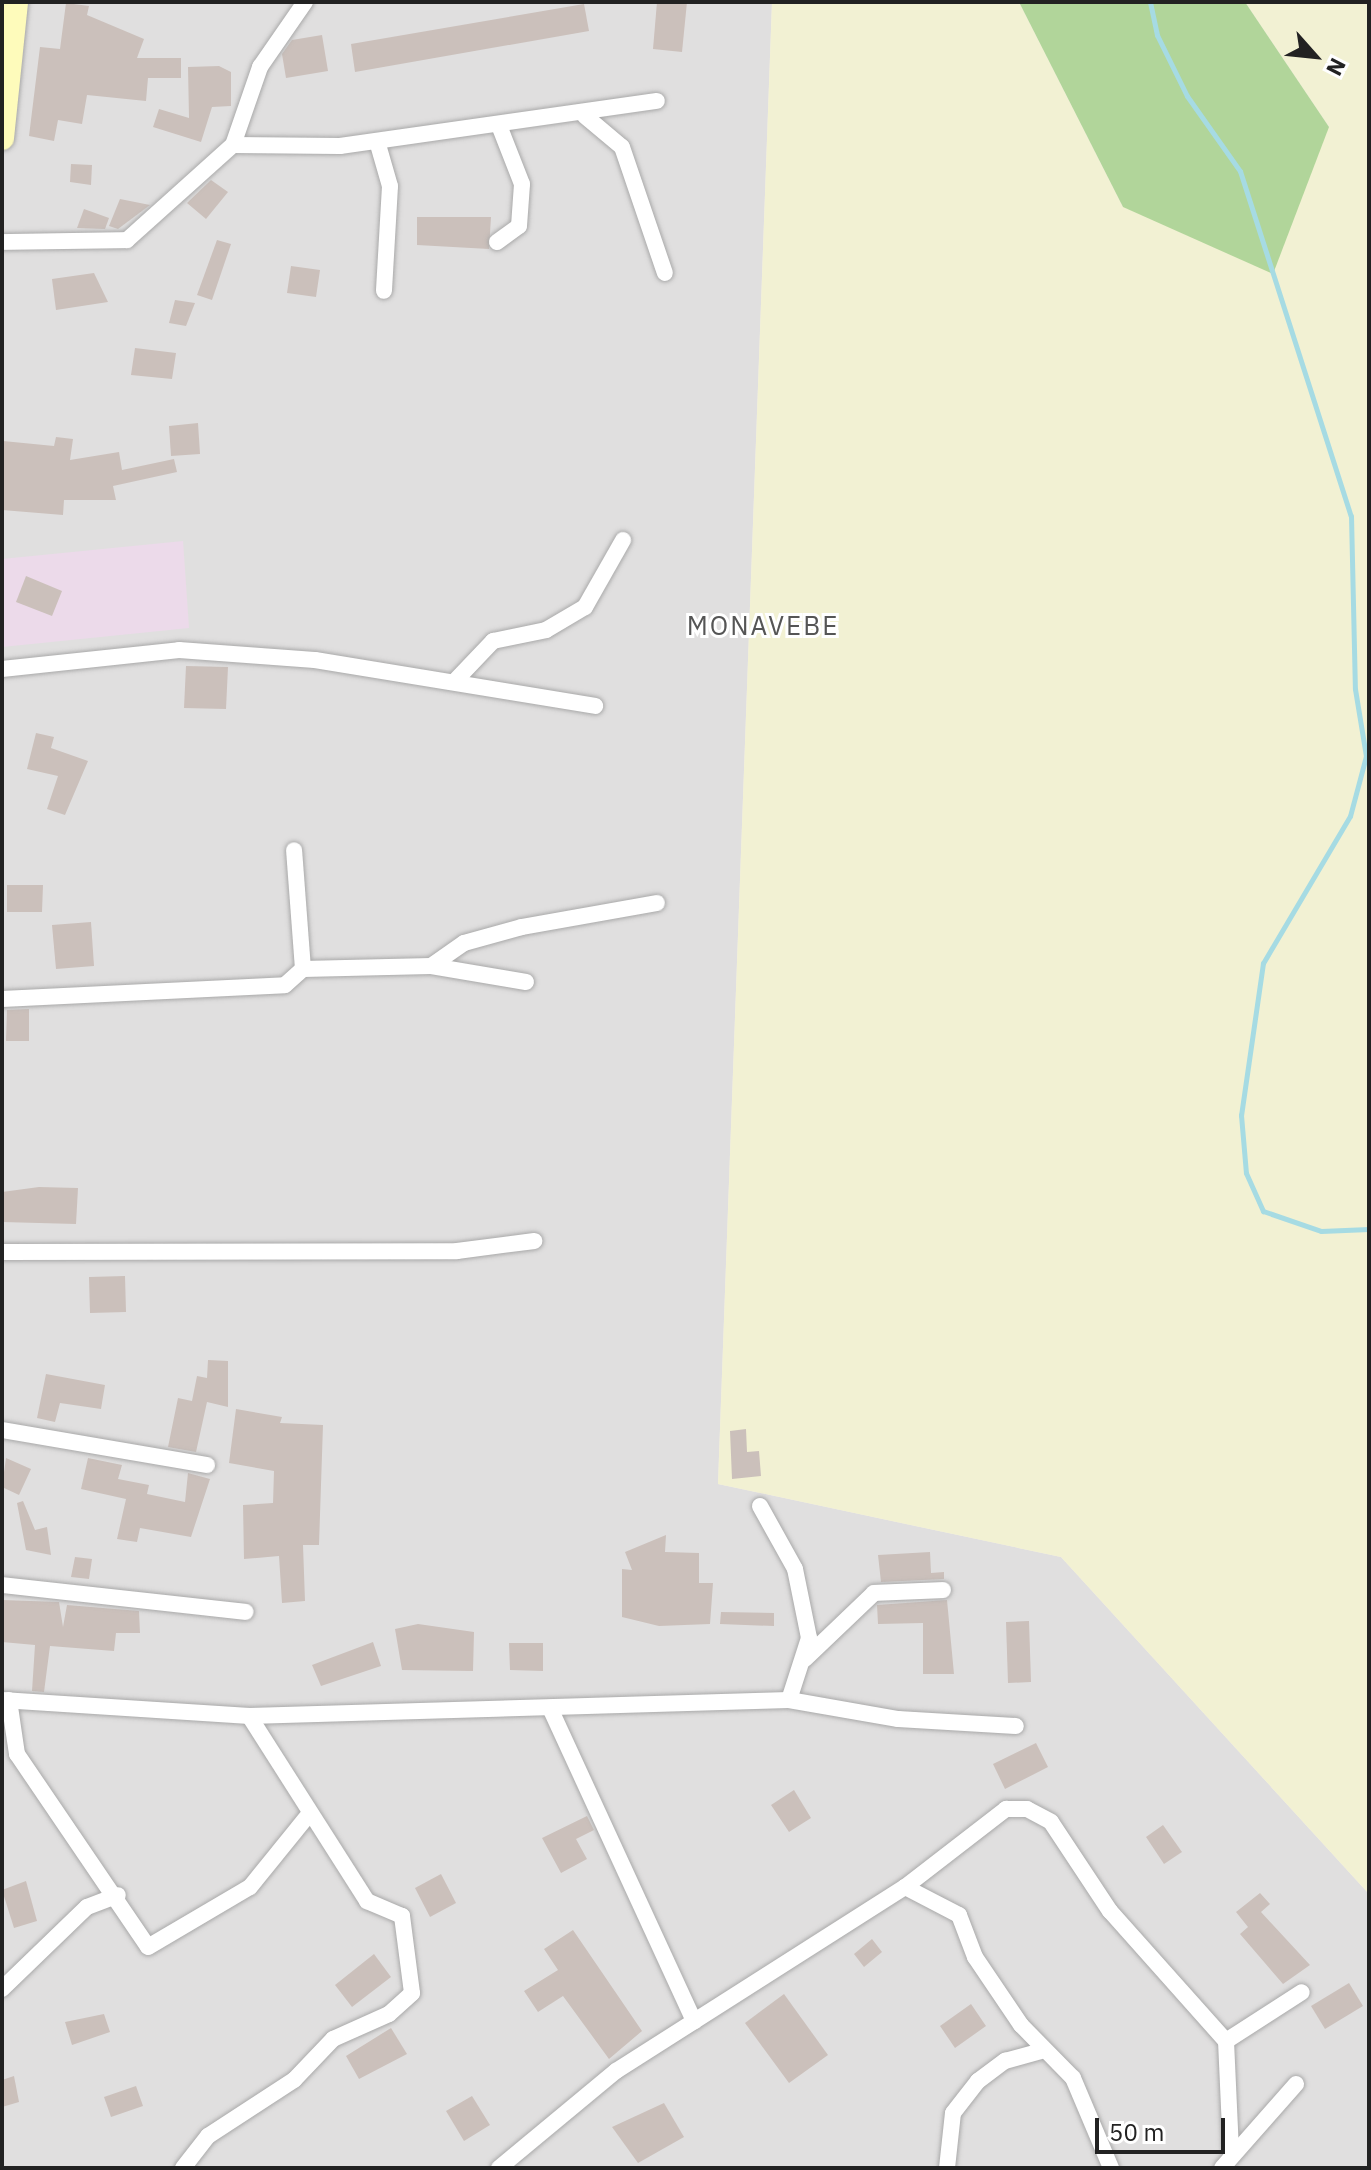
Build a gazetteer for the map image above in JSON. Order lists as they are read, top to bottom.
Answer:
{
  "districts": ["MONAVEBE"],
  "scale_bar": "50 m",
  "north": "bottom right"
}
